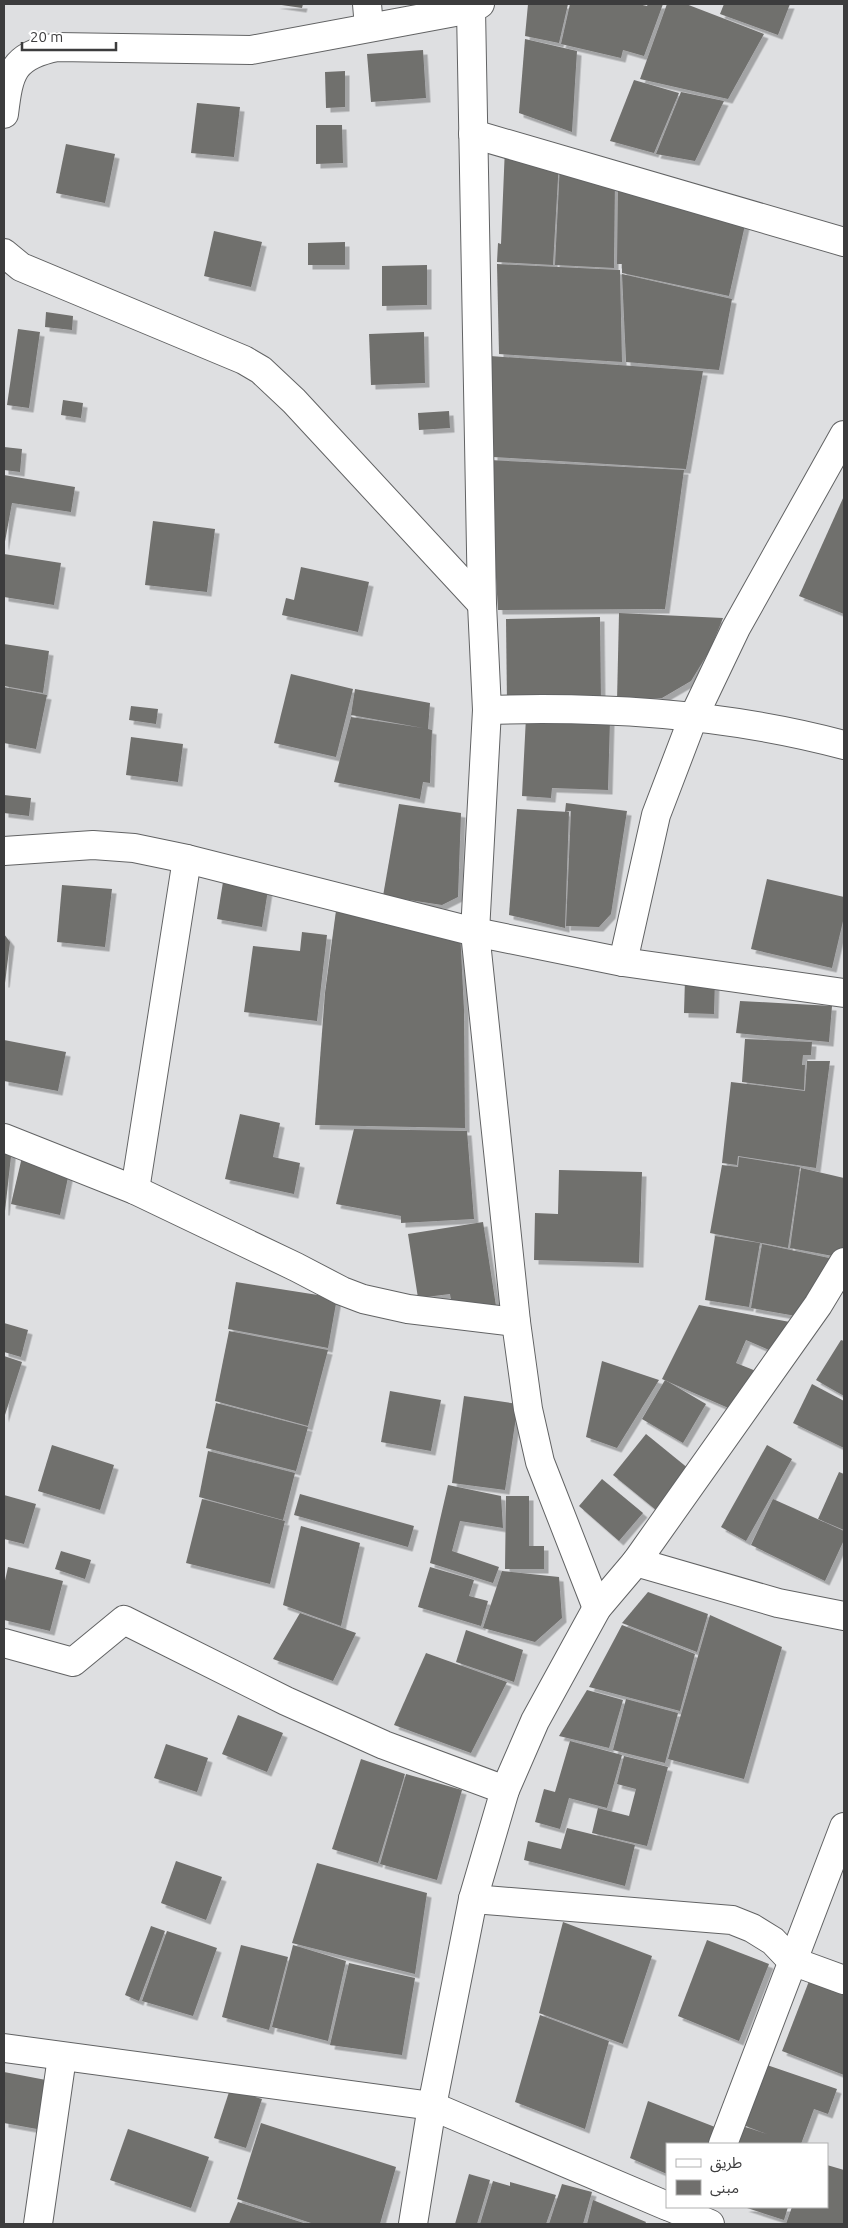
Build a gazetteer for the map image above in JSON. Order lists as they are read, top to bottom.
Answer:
{
  "legend": ["طريق", "مبنى"],
  "scale_bar": "20 m"
}
